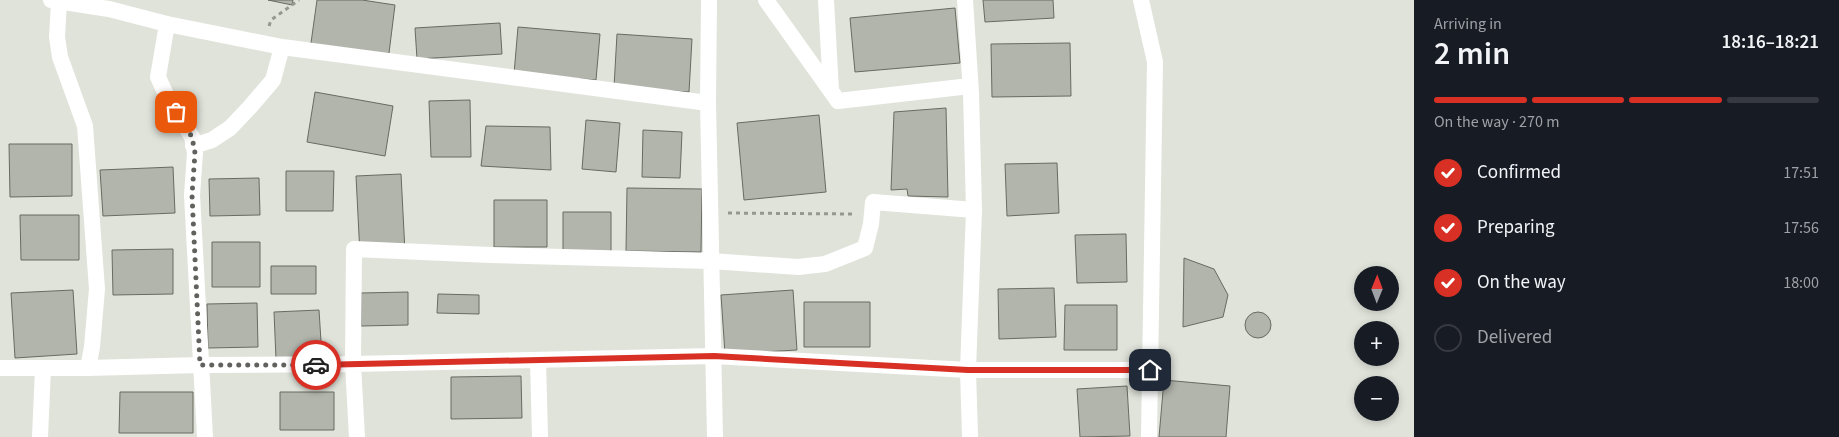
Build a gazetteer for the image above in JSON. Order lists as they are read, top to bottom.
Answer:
{
  "north": "top",
  "page": {
    "heading": ["2 min", "Arriving in", "18:16–18:21"],
    "bar": "On the way · 270 m",
    "list": [
      ["Confirmed", "17:51"],
      ["Preparing", "17:56"],
      ["On the way", "18:00"],
      "Delivered"
    ],
    "map_buttons": ["+", "−"]
  }
}
